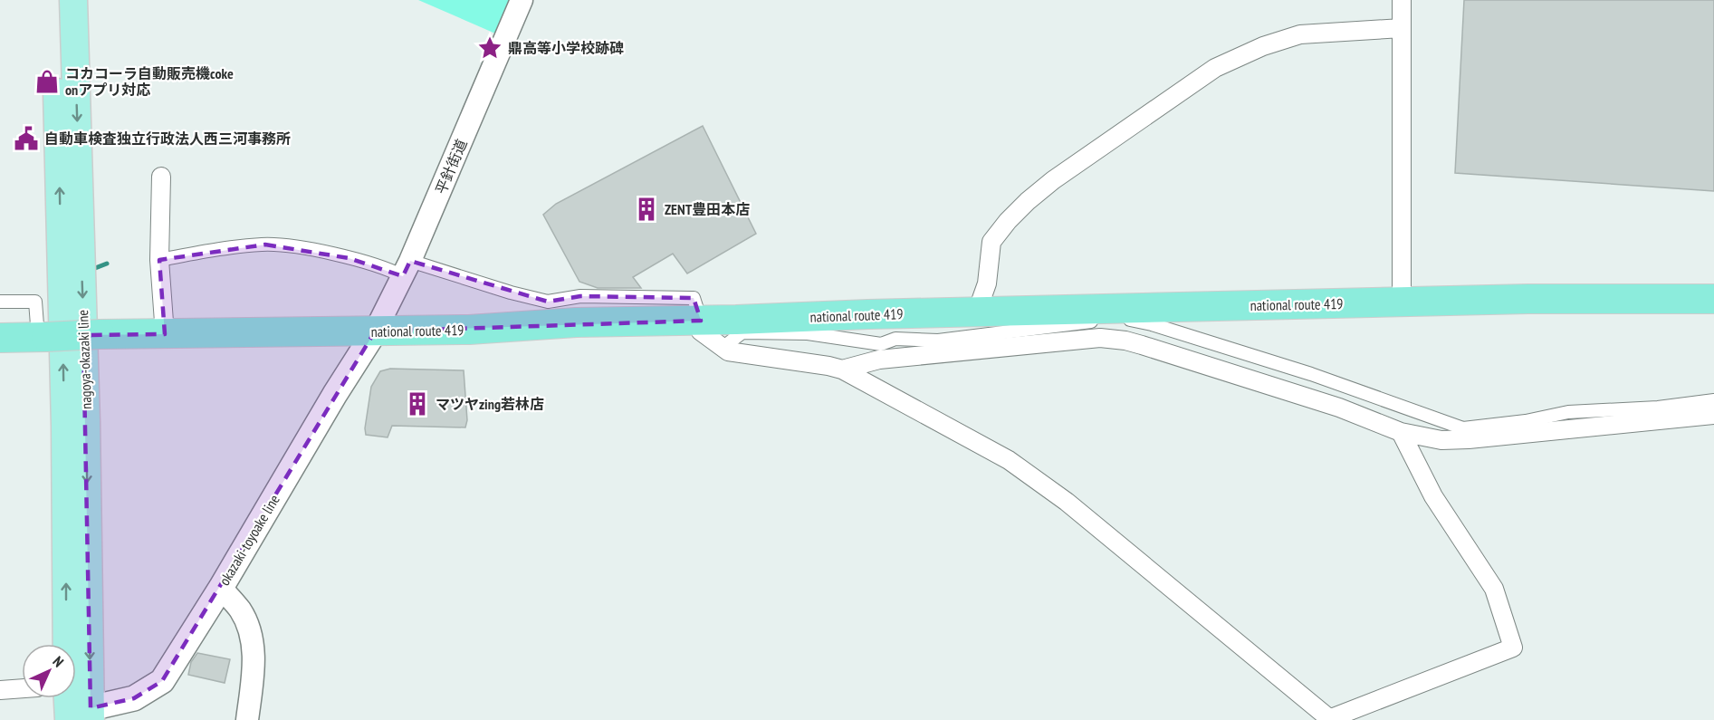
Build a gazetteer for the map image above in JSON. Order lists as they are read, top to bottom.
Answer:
{
  "streets": {
    "highway": ["national route 419"],
    "main road": ["nagoya-okazaki line", "okazaki-toyoake line"],
    "street": ["平針街道"]
  },
  "crossings": [
    ["平針街道", "national route 419"],
    ["平針街道", "okazaki-toyoake line"],
    ["national route 419", "okazaki-toyoake line"],
    ["nagoya-okazaki line", "okazaki-toyoake line"]
  ],
  "places": {
    "place": ["鼎高等小学校跡碑"],
    "shop": ["コカコーラ自動販売機coke onアプリ対応"],
    "public building": ["自動車検査独立行政法人西三河事務所"],
    "building": ["ZENT豊田本店", "マツヤzing若林店"]
  },
  "north": "top right"
}
